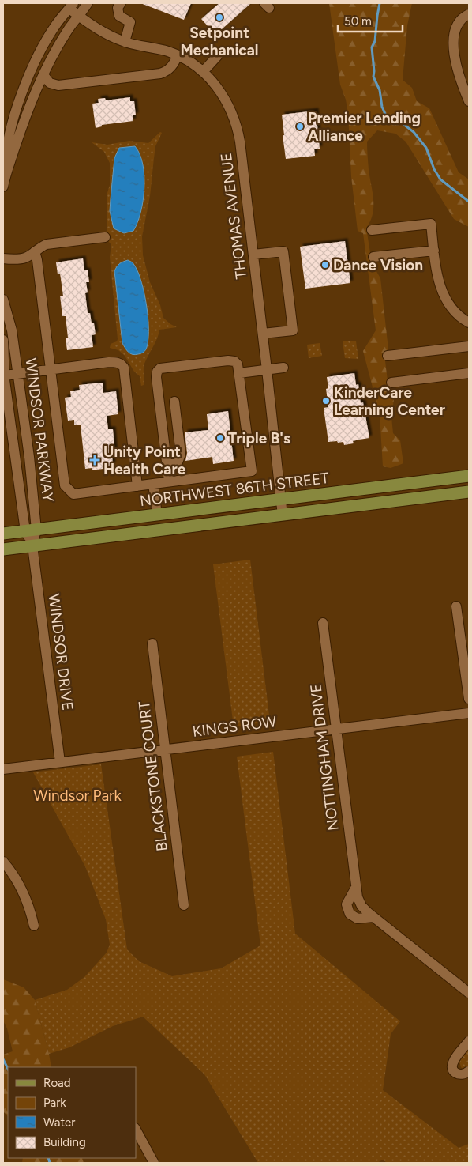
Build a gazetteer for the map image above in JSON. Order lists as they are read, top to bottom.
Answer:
{
  "streets": {
    "main road": ["NORTHWEST 86TH STREET"],
    "street": [
      "THOMAS AVENUE",
      "WINDSOR PARKWAY",
      "WINDSOR DRIVE",
      "KINGS ROW",
      "NOTTINGHAM DRIVE",
      "BLACKSTONE COURT"
    ]
  },
  "crossings": [
    ["THOMAS AVENUE", "NORTHWEST 86TH STREET"],
    ["WINDSOR PARKWAY", "NORTHWEST 86TH STREET"],
    ["WINDSOR PARKWAY", "WINDSOR DRIVE"],
    ["WINDSOR DRIVE", "KINGS ROW"],
    ["KINGS ROW", "NOTTINGHAM DRIVE"],
    ["KINGS ROW", "BLACKSTONE COURT"]
  ],
  "parks": ["Windsor Park"],
  "places": {
    "other": [
      "Setpoint Mechanical",
      "Premier Lending Alliance",
      "Dance Vision",
      "KinderCare Learning Center",
      "Triple B's"
    ],
    "health": ["Unity Point Health Care"]
  },
  "legend": [
    "Road",
    "Park",
    "Water",
    "Building"
  ],
  "scale_bar": "50 m"
}
